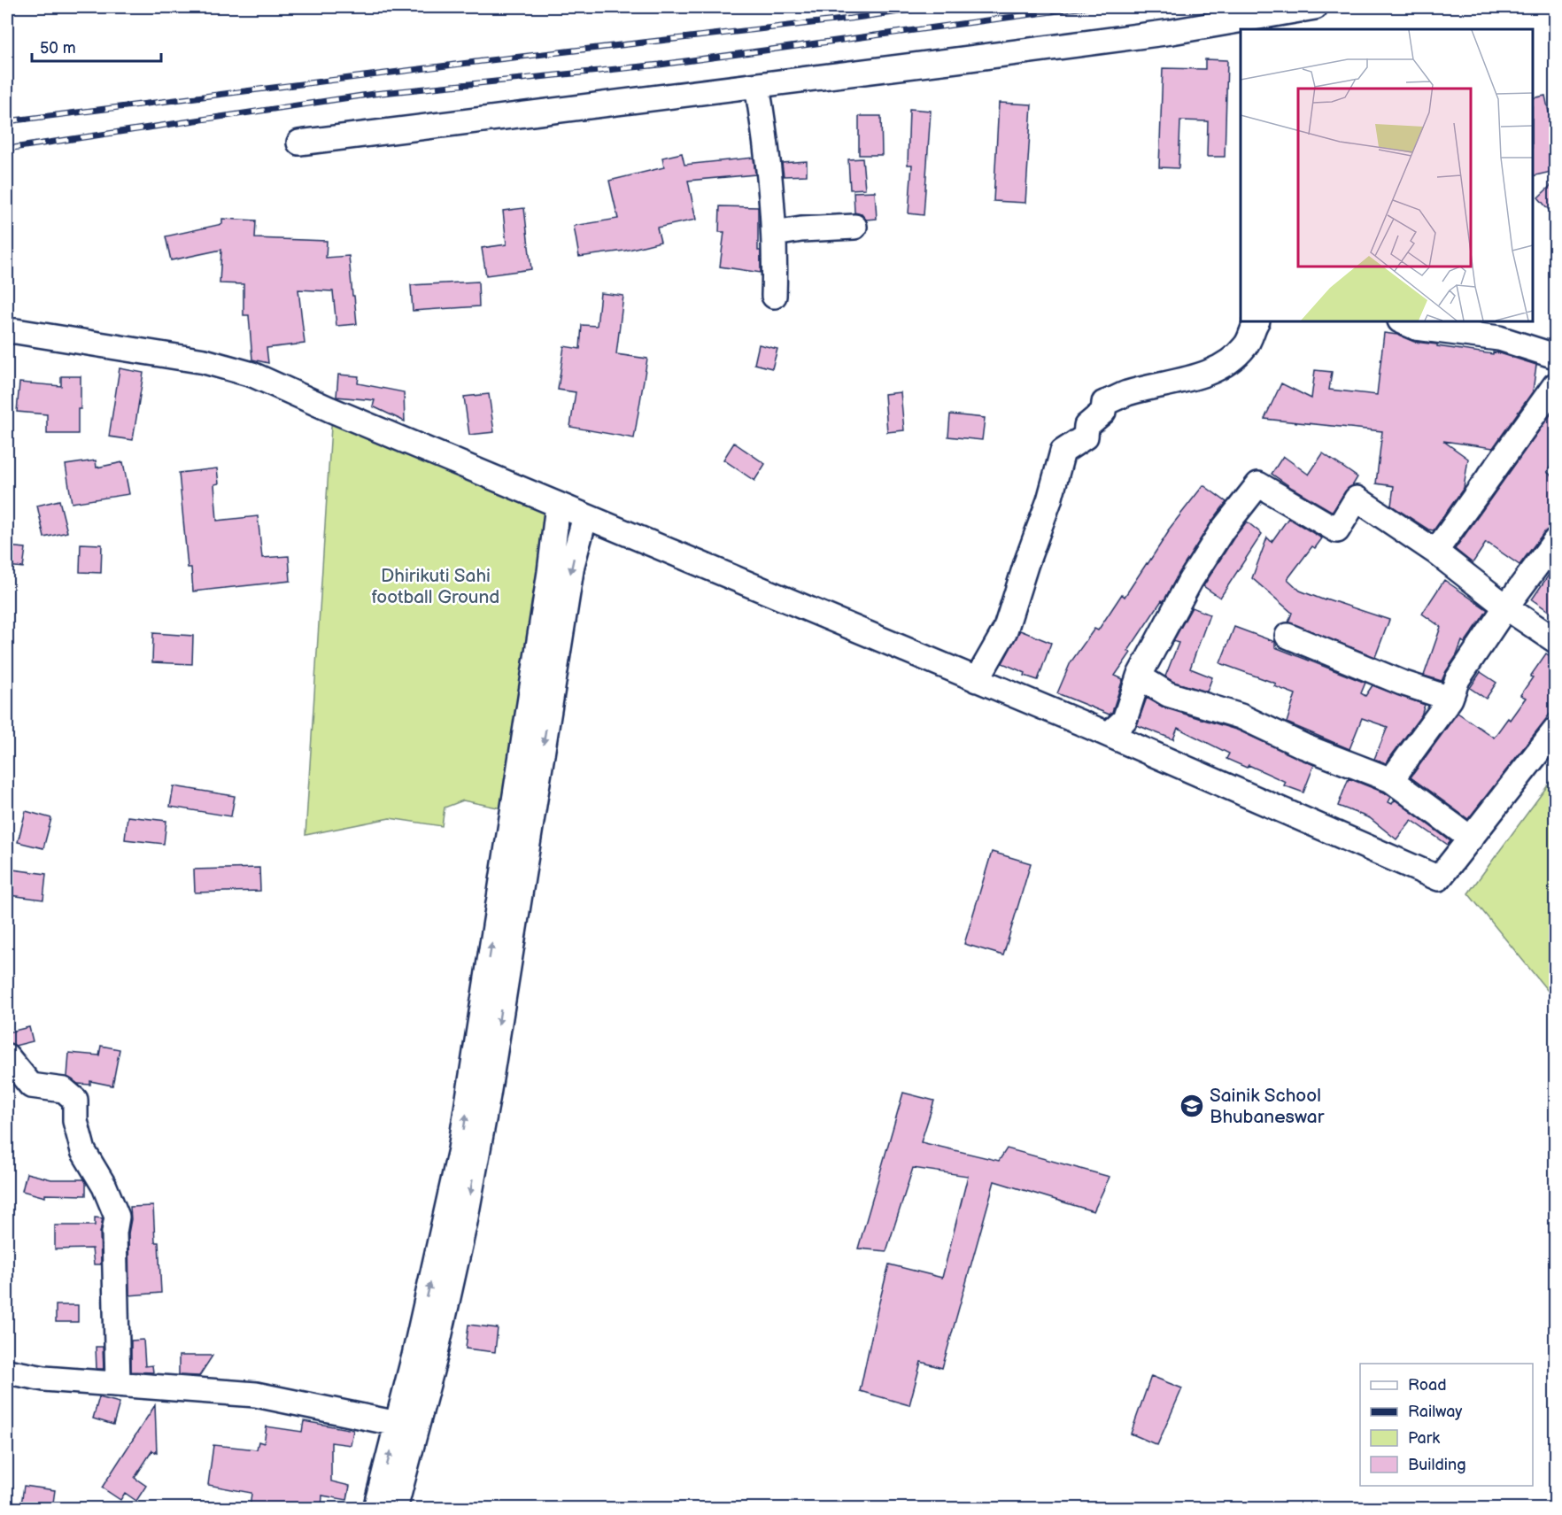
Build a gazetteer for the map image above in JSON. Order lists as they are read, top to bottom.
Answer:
{
  "parks": ["Dhirikuti Sahi football Ground"],
  "places": {
    "school or university": ["Sainik School Bhubaneswar"]
  },
  "legend": [
    "Road",
    "Railway",
    "Park",
    "Building"
  ],
  "scale_bar": "50 m"
}
